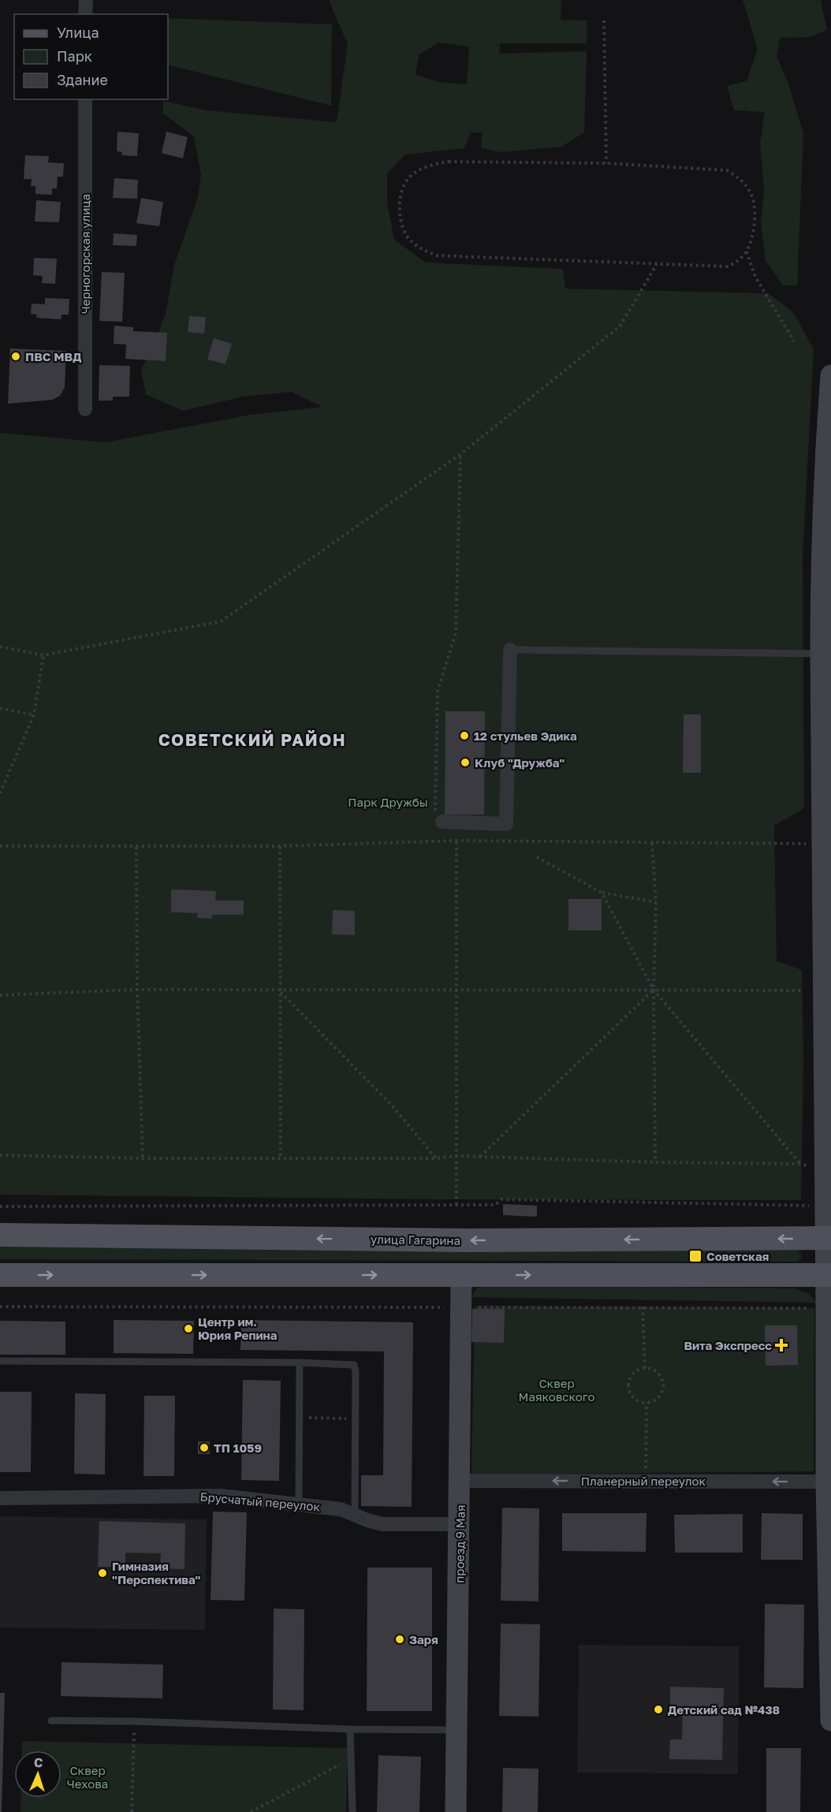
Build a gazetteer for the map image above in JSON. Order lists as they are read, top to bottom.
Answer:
{
  "streets": {
    "main road": ["улица Гагарина"],
    "street": [
      "Черногорская улица",
      "Планерный переулок",
      "Брусчатый переулок",
      "проезд 9 Мая"
    ]
  },
  "crossings": [
    ["Планерный переулок", "проезд 9 Мая"],
    ["Брусчатый переулок", "проезд 9 Мая"]
  ],
  "one_way": ["Планерный переулок"],
  "districts": ["СОВЕТСКИЙ РАЙОН"],
  "parks": ["Парк Дружбы", "Сквер Маяковского", "Сквер Чехова"],
  "places": {
    "other": [
      "ПВС МВД",
      "12 стульев Эдика",
      "Клуб \"Дружба\"",
      "Центр им. Юрия Репина",
      "ТП 1059",
      "Гимназия \"Перспектива\"",
      "Заря",
      "Детский сад №438"
    ],
    "transit": ["Советская"],
    "health": ["Вита Экспресс"]
  },
  "legend": ["Улица", "Парк", "Здание"],
  "north": "top"
}
